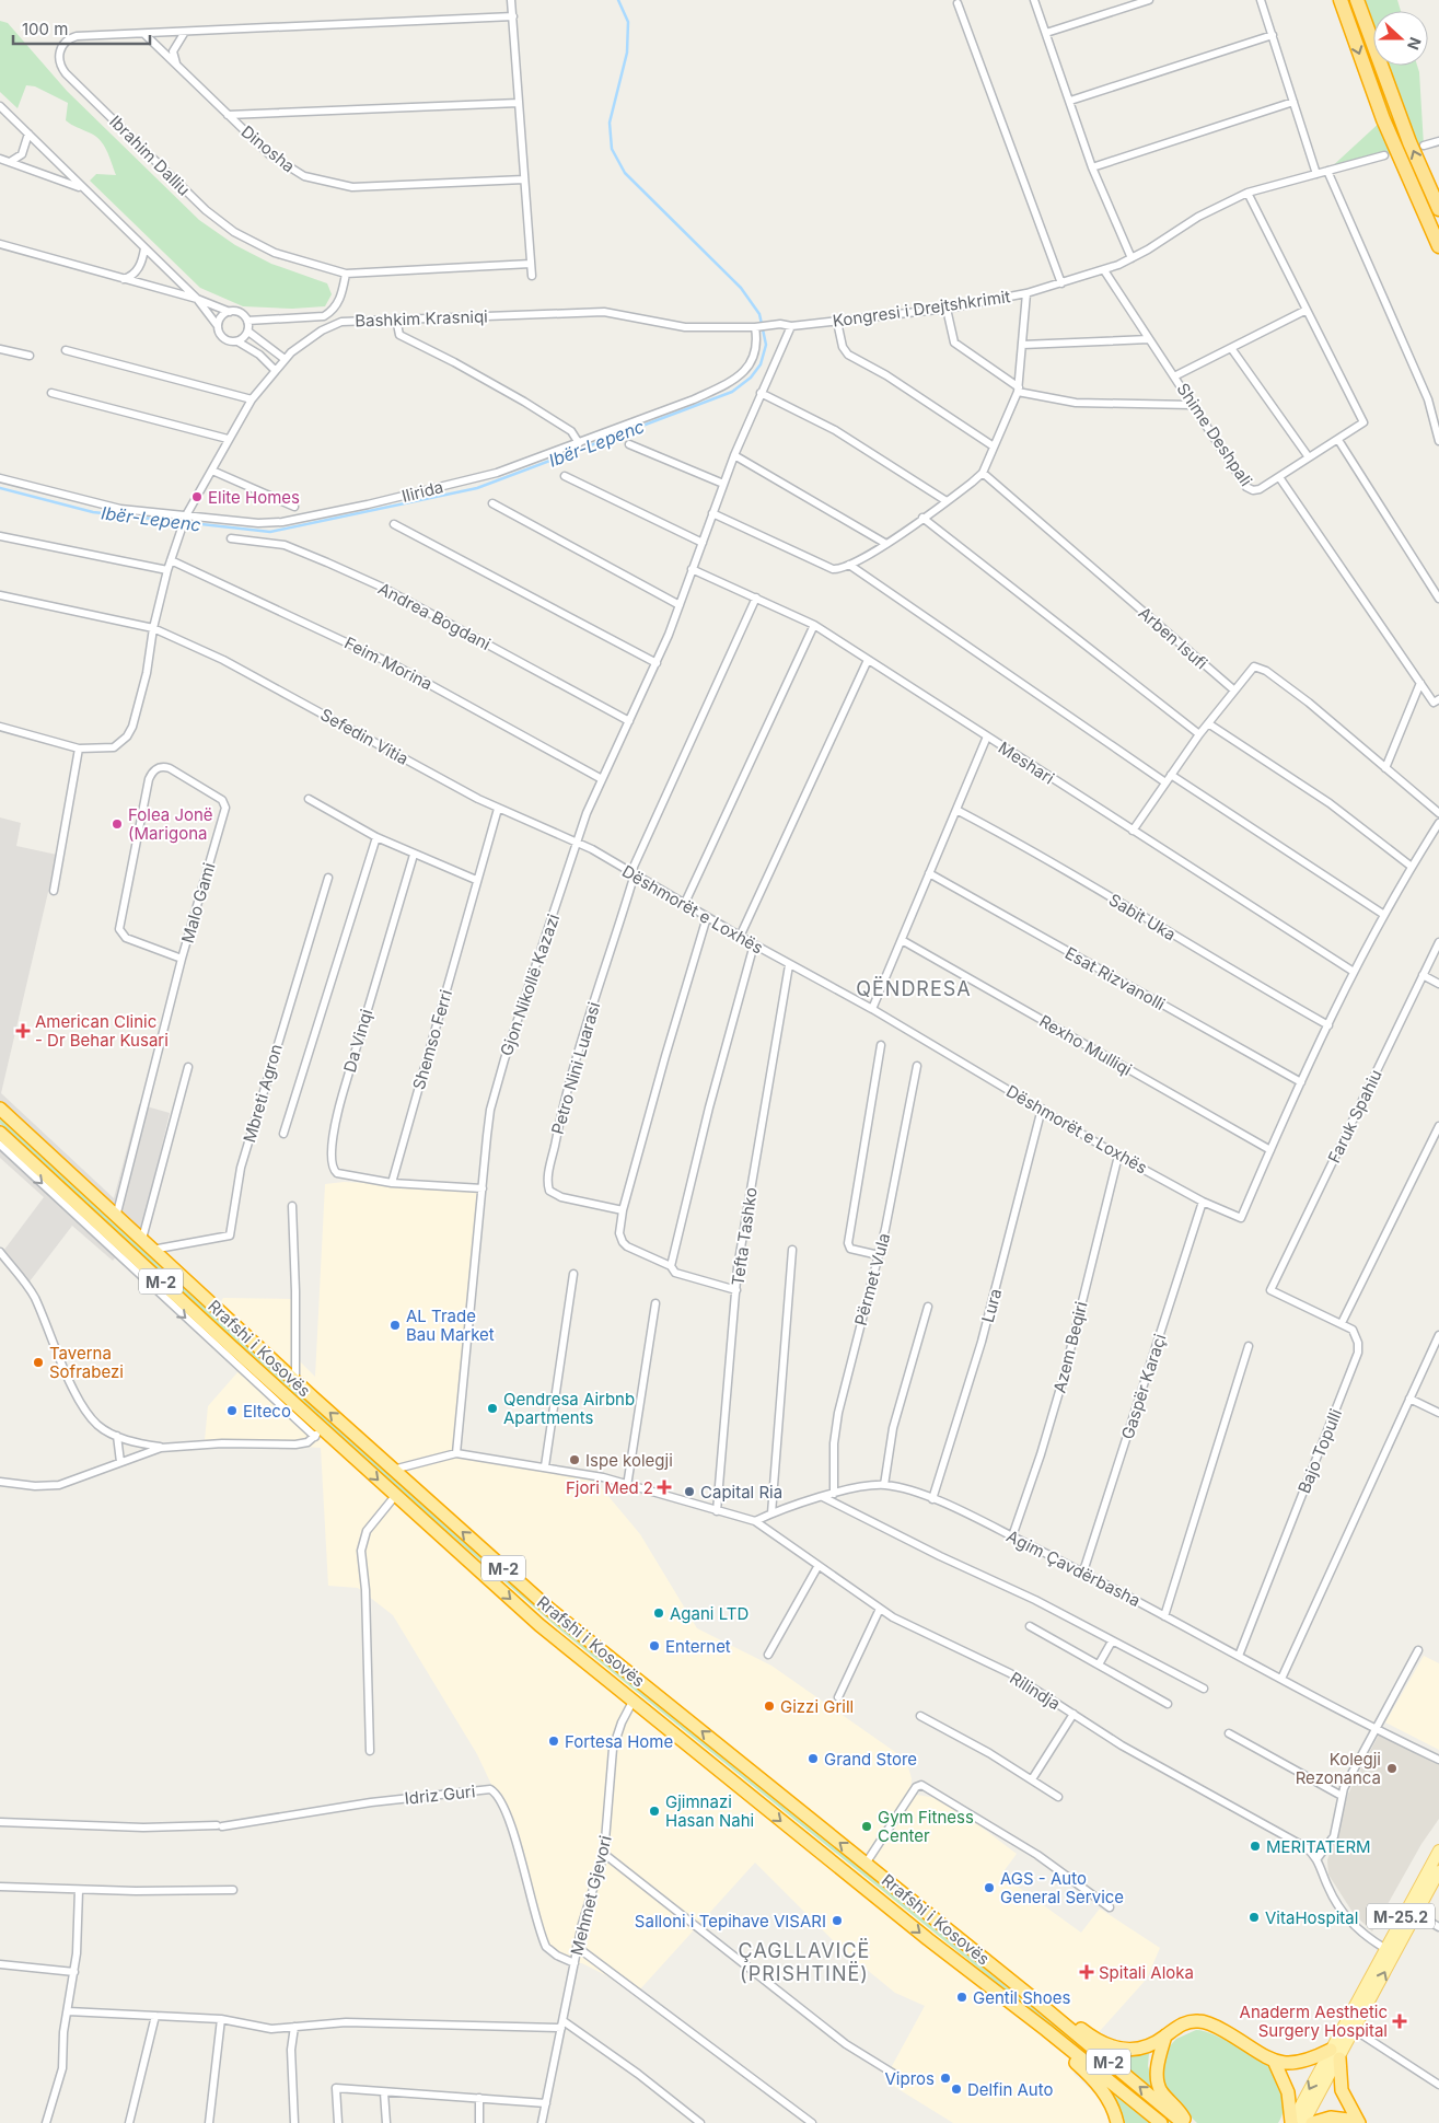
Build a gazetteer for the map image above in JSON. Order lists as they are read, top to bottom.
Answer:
{
  "streets": {
    "highway": ["M-2", "Rrafshi i Kosovës"],
    "main road": ["M-25.2"],
    "street": [
      "Dinosha",
      "Ibrahim Dalliu",
      "Kongresi i Drejtshkrimit",
      "Bashkim Krasniqi",
      "Shime Deshpali",
      "Ilirida",
      "Andrea Bogdani",
      "Arben Isufi",
      "Feim Morina",
      "Sefedin Vitia",
      "Meshari",
      "Malo Gami",
      "Dëshmorët e Loxhës",
      "Sabit Uka",
      "Esat Rizvanolli",
      "Gjon Nikollë Kazazi",
      "Shemso Ferri",
      "Da Vinqi",
      "Rexho Mulliqi",
      "Petro Nini Luarasi",
      "Mbreti Agron",
      "Faruk Spahiu",
      "Tefta Tashko",
      "Përmet Vula",
      "Lura",
      "Azem Beqiri",
      "Gaspër Karaçi",
      "Bajo Topulli",
      "Agim Çavdërbasha",
      "Rilindja",
      "Idriz Guri",
      "Mehmet Gjevori"
    ]
  },
  "crossings": [
    ["Dinosha", "Ibrahim Dalliu"],
    ["Kongresi i Drejtshkrimit", "Shime Deshpali"],
    ["Kongresi i Drejtshkrimit", "Gjon Nikollë Kazazi"],
    ["Bashkim Krasniqi", "Ilirida"],
    ["Bashkim Krasniqi", "Feim Morina"],
    ["Bashkim Krasniqi", "Sefedin Vitia"],
    ["Andrea Bogdani", "Gjon Nikollë Kazazi"],
    ["Feim Morina", "Gjon Nikollë Kazazi"],
    ["Sefedin Vitia", "Dëshmorët e Loxhës"],
    ["Sefedin Vitia", "Gjon Nikollë Kazazi"],
    ["Sefedin Vitia", "Shemso Ferri"],
    ["Meshari", "Dëshmorët e Loxhës"],
    ["Meshari", "Gjon Nikollë Kazazi"],
    ["Meshari", "Petro Nini Luarasi"],
    ["Malo Gami", "Rrafshi i Kosovës"],
    ["Dëshmorët e Loxhës", "Sabit Uka"],
    ["Dëshmorët e Loxhës", "Esat Rizvanolli"],
    ["Dëshmorët e Loxhës", "Gjon Nikollë Kazazi"],
    ["Dëshmorët e Loxhës", "Rexho Mulliqi"],
    ["Dëshmorët e Loxhës", "Petro Nini Luarasi"],
    ["Dëshmorët e Loxhës", "Tefta Tashko"],
    ["Dëshmorët e Loxhës", "Lura"],
    ["Dëshmorët e Loxhës", "Azem Beqiri"],
    ["Dëshmorët e Loxhës", "Gaspër Karaçi"],
    ["Shemso Ferri", "Da Vinqi"],
    ["Mbreti Agron", "Rrafshi i Kosovës"],
    ["Faruk Spahiu", "Bajo Topulli"],
    ["Përmet Vula", "Agim Çavdërbasha"],
    ["Lura", "Agim Çavdërbasha"],
    ["Azem Beqiri", "Agim Çavdërbasha"],
    ["Rrafshi i Kosovës", "Mehmet Gjevori"],
    ["Gaspër Karaçi", "Agim Çavdërbasha"],
    ["Bajo Topulli", "Agim Çavdërbasha"],
    ["Agim Çavdërbasha", "Rilindja"],
    ["Idriz Guri", "Mehmet Gjevori"]
  ],
  "districts": ["QËNDRESA", "ÇAGLLAVICË (PRISHTINË)"],
  "water": ["Ibër-Lepenc"],
  "places": {
    "other": [
      "Elite Homes",
      "Folea Jonë (Marigona",
      "AL Trade Bau Market",
      "Taverna Sofrabezi",
      "Qendresa Airbnb Apartments",
      "Elteco",
      "Ispe kolegji",
      "Capital Ria",
      "Agani LTD",
      "Enternet",
      "Gizzi Grill",
      "Fortesa Home",
      "Grand Store",
      "Kolegji Rezonanca",
      "Gjimnazi Hasan Nahi",
      "Gym Fitness Center",
      "MERITATERM",
      "AGS - Auto General Service",
      "VitaHospital",
      "Salloni i Tepihave VISARI",
      "Gentil Shoes",
      "Vipros",
      "Delfin Auto"
    ],
    "health": [
      "American Clinic - Dr Behar Kusari",
      "Fjori Med 2",
      "Spitali Aloka",
      "Anaderm Aesthetic Surgery Hospital"
    ]
  },
  "scale_bar": "100 m",
  "north": "right"
}
